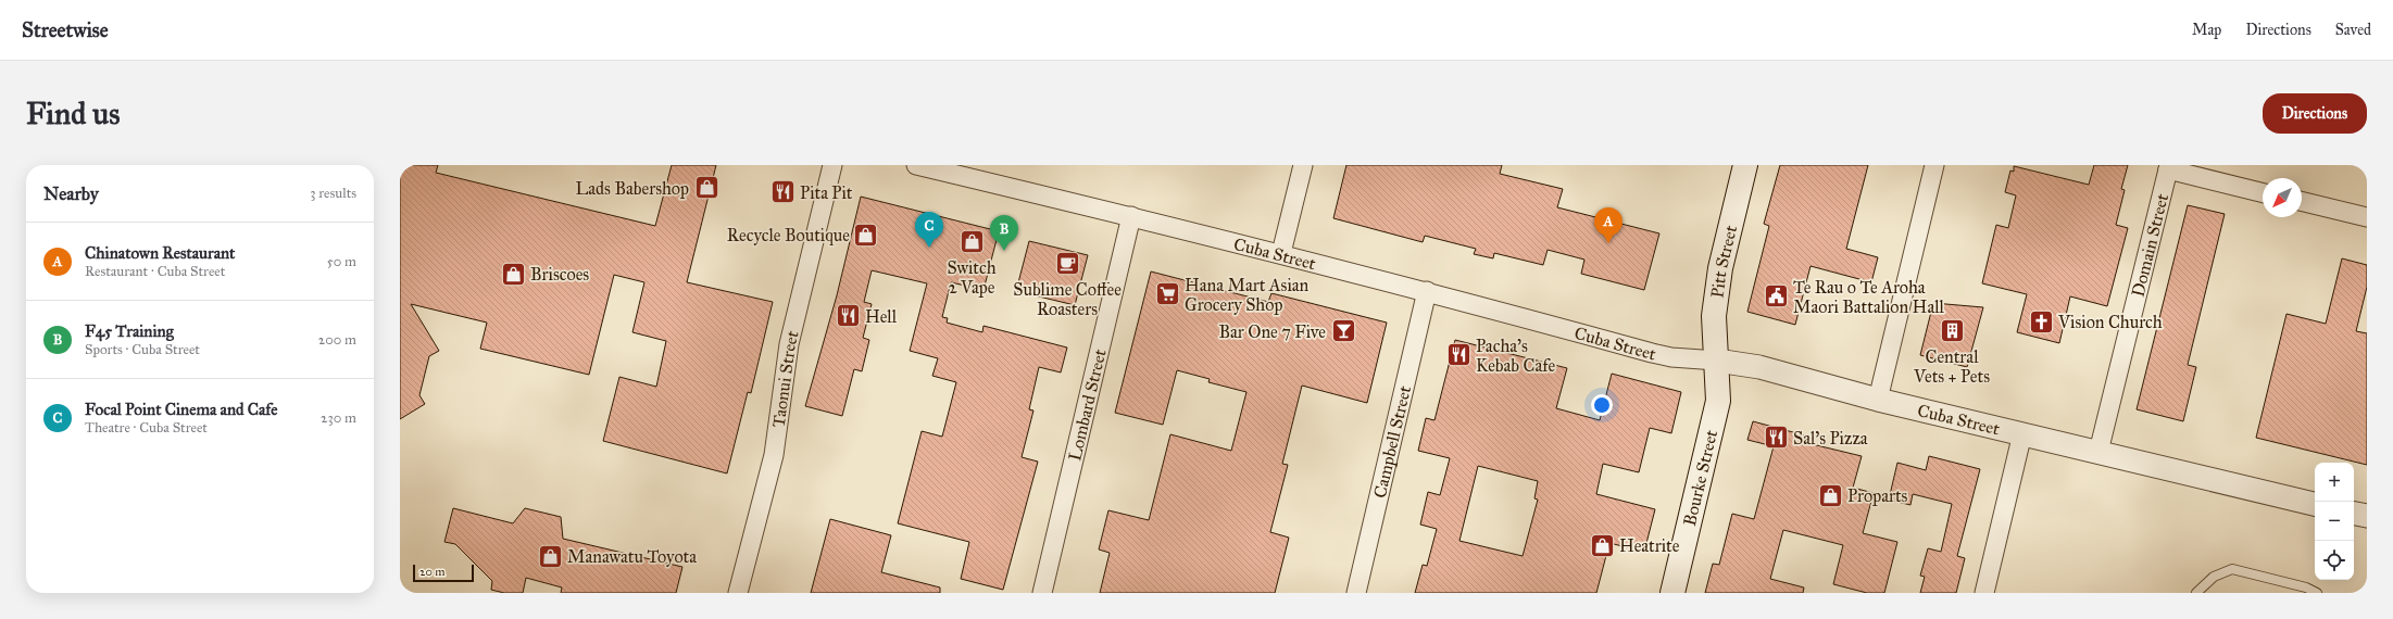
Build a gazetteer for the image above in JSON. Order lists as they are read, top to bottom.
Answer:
{
  "streets": {
    "main road": ["Pitt Street", "Bourke Street"],
    "street": [
      "Domain Street",
      "Cuba Street",
      "Taonui Street",
      "Lombard Street",
      "Campbell Street"
    ]
  },
  "crossings": [
    ["Domain Street", "Cuba Street"],
    ["Cuba Street", "Pitt Street"],
    ["Cuba Street", "Lombard Street"],
    ["Cuba Street", "Campbell Street"],
    ["Cuba Street", "Bourke Street"],
    ["Pitt Street", "Bourke Street"]
  ],
  "places": {
    "shop": [
      "Lads Babershop",
      "Recycle Boutique",
      "Switch 2 Vape",
      "Briscoes",
      "Proparts",
      "Heatrite",
      "Manawatu Toyota"
    ],
    "restaurant": [
      "Pita Pit",
      "Hell",
      "Pacha's Kebab Cafe",
      "Sal's Pizza"
    ],
    "cafe": ["Sublime Coffee Roasters"],
    "supermarket": ["Hana Mart Asian Grocery Shop"],
    "public building": ["Te Rau o Te Aroha Maori Battalion Hall"],
    "church": ["Vision Church"],
    "bar": ["Bar One 7 Five"],
    "building": ["Central Vets + Pets"]
  },
  "scale_bar": "20 m",
  "north": "bottom left",
  "page": {
    "header": "Streetwise",
    "nav": ["Map", "Directions", "Saved"],
    "buttons": "Directions",
    "title": "Find us",
    "heading": ["Nearby", "3 results"],
    "pins": ["A", "C", "B"],
    "list": [
      {
        "mark": "A",
        "name": "Chinatown Restaurant",
        "note": "Restaurant · Cuba Street",
        "value": "50 m"
      },
      {
        "mark": "B",
        "name": "F45 Training",
        "note": "Sports · Cuba Street",
        "value": "200 m"
      },
      {
        "mark": "C",
        "name": "Focal Point Cinema and Cafe",
        "note": "Theatre · Cuba Street",
        "value": "230 m"
      }
    ],
    "map_buttons": ["+", "−"],
    "scale": "20 m"
  }
}
